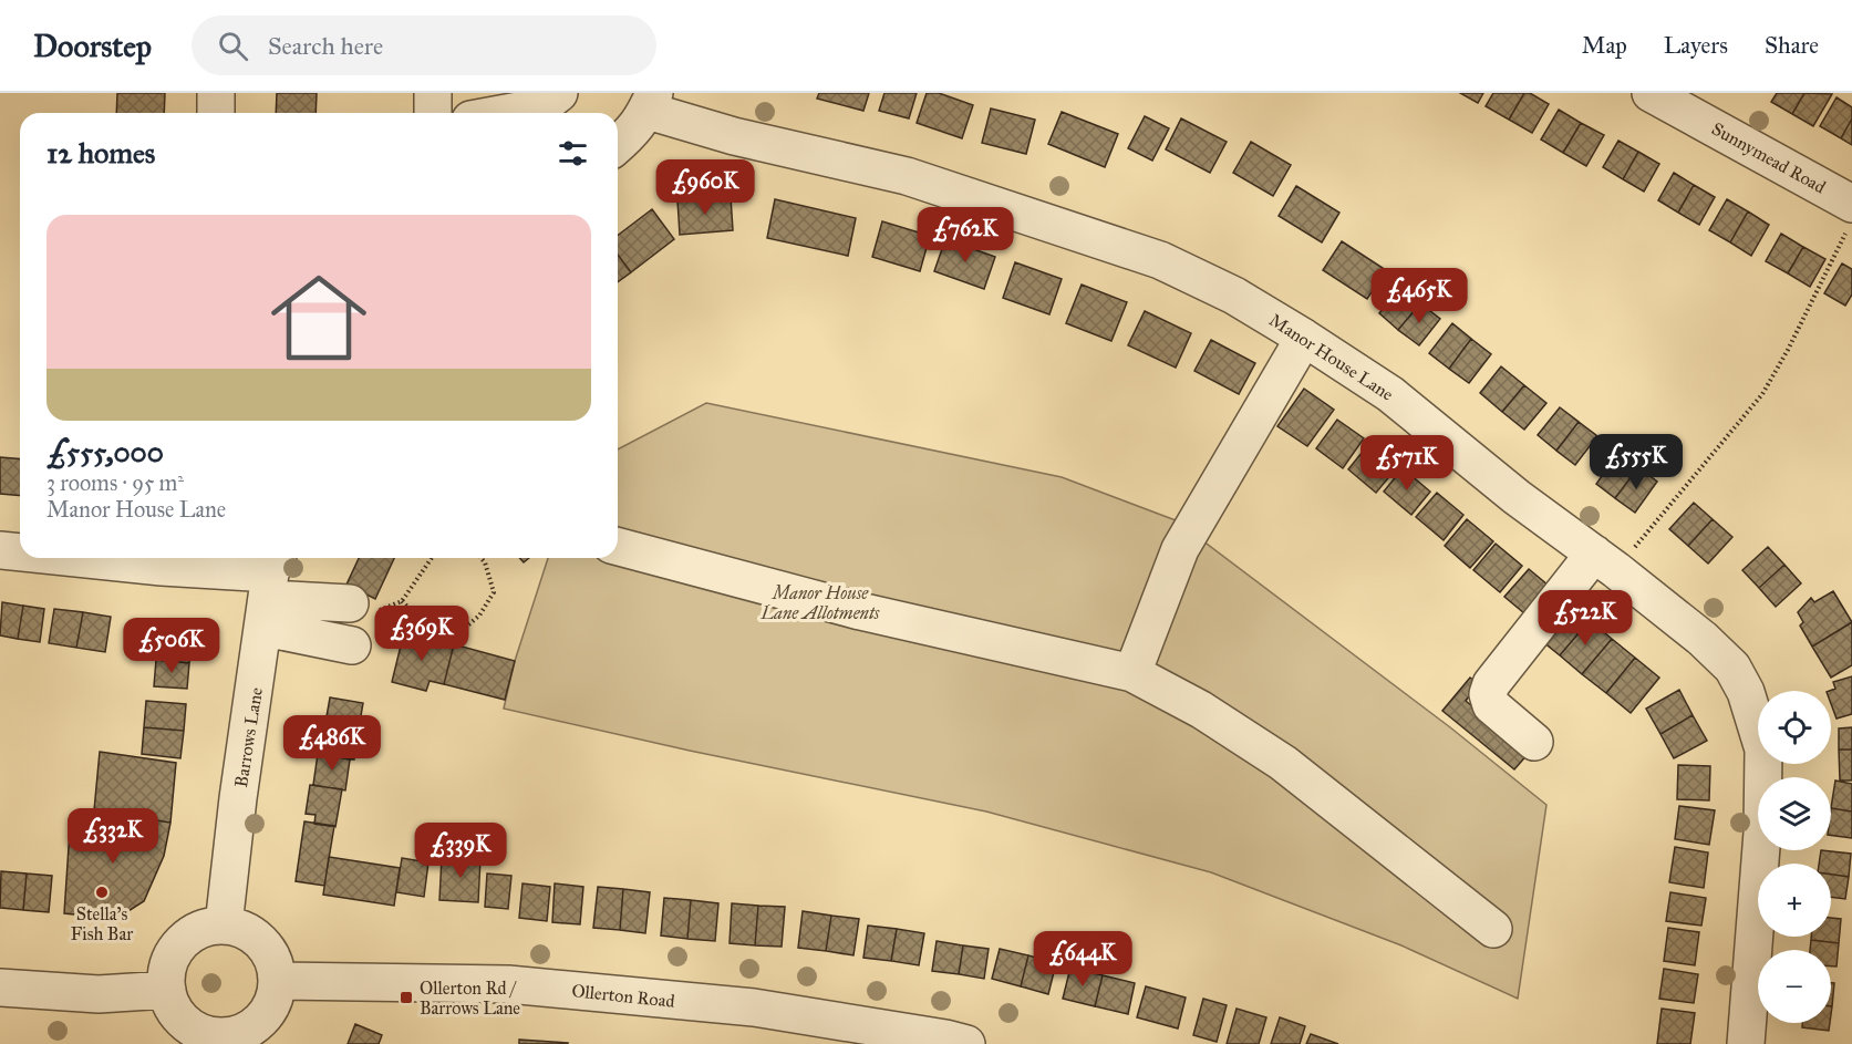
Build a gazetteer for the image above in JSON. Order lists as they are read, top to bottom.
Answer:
{
  "streets": {
    "street": [
      "Sunnymead Road",
      "Manor House Lane",
      "Barrows Lane",
      "Ollerton Road"
    ]
  },
  "crossings": [
    ["Barrows Lane", "Ollerton Road"]
  ],
  "parks": ["Manor House Lane Allotments"],
  "places": {
    "other": ["Stella's Fish Bar"],
    "transit": ["Ollerton Rd / Barrows Lane"]
  },
  "page": {
    "header": "Doorstep",
    "search": "Search here",
    "nav": ["Map", "Layers", "Share"],
    "heading": "12 homes",
    "price": [
      "£960K",
      "£762K",
      "£465K",
      "£555K",
      "£571K",
      "£522K",
      "£369K",
      "£506K",
      "£486K",
      "£332K",
      "£339K",
      "£644K"
    ],
    "list": [
      {
        "name": "£555,000",
        "note": "3 rooms · 95 m² · Manor House Lane"
      }
    ],
    "map_buttons": ["+", "−"]
  }
}
